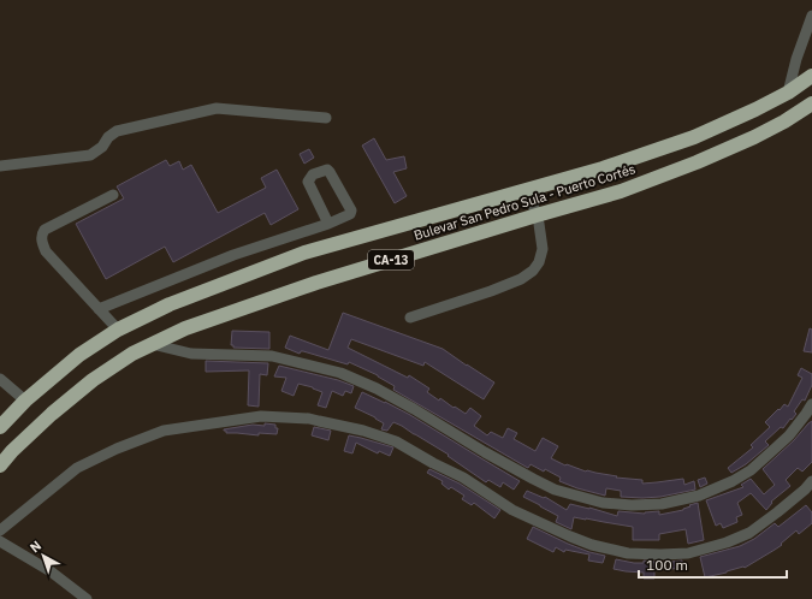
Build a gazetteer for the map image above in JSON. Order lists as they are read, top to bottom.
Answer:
{
  "streets": {
    "highway": ["Bulevar San Pedro Sula - Puerto Cortés", "CA-13"]
  },
  "scale_bar": "100 m",
  "north": "top left"
}
